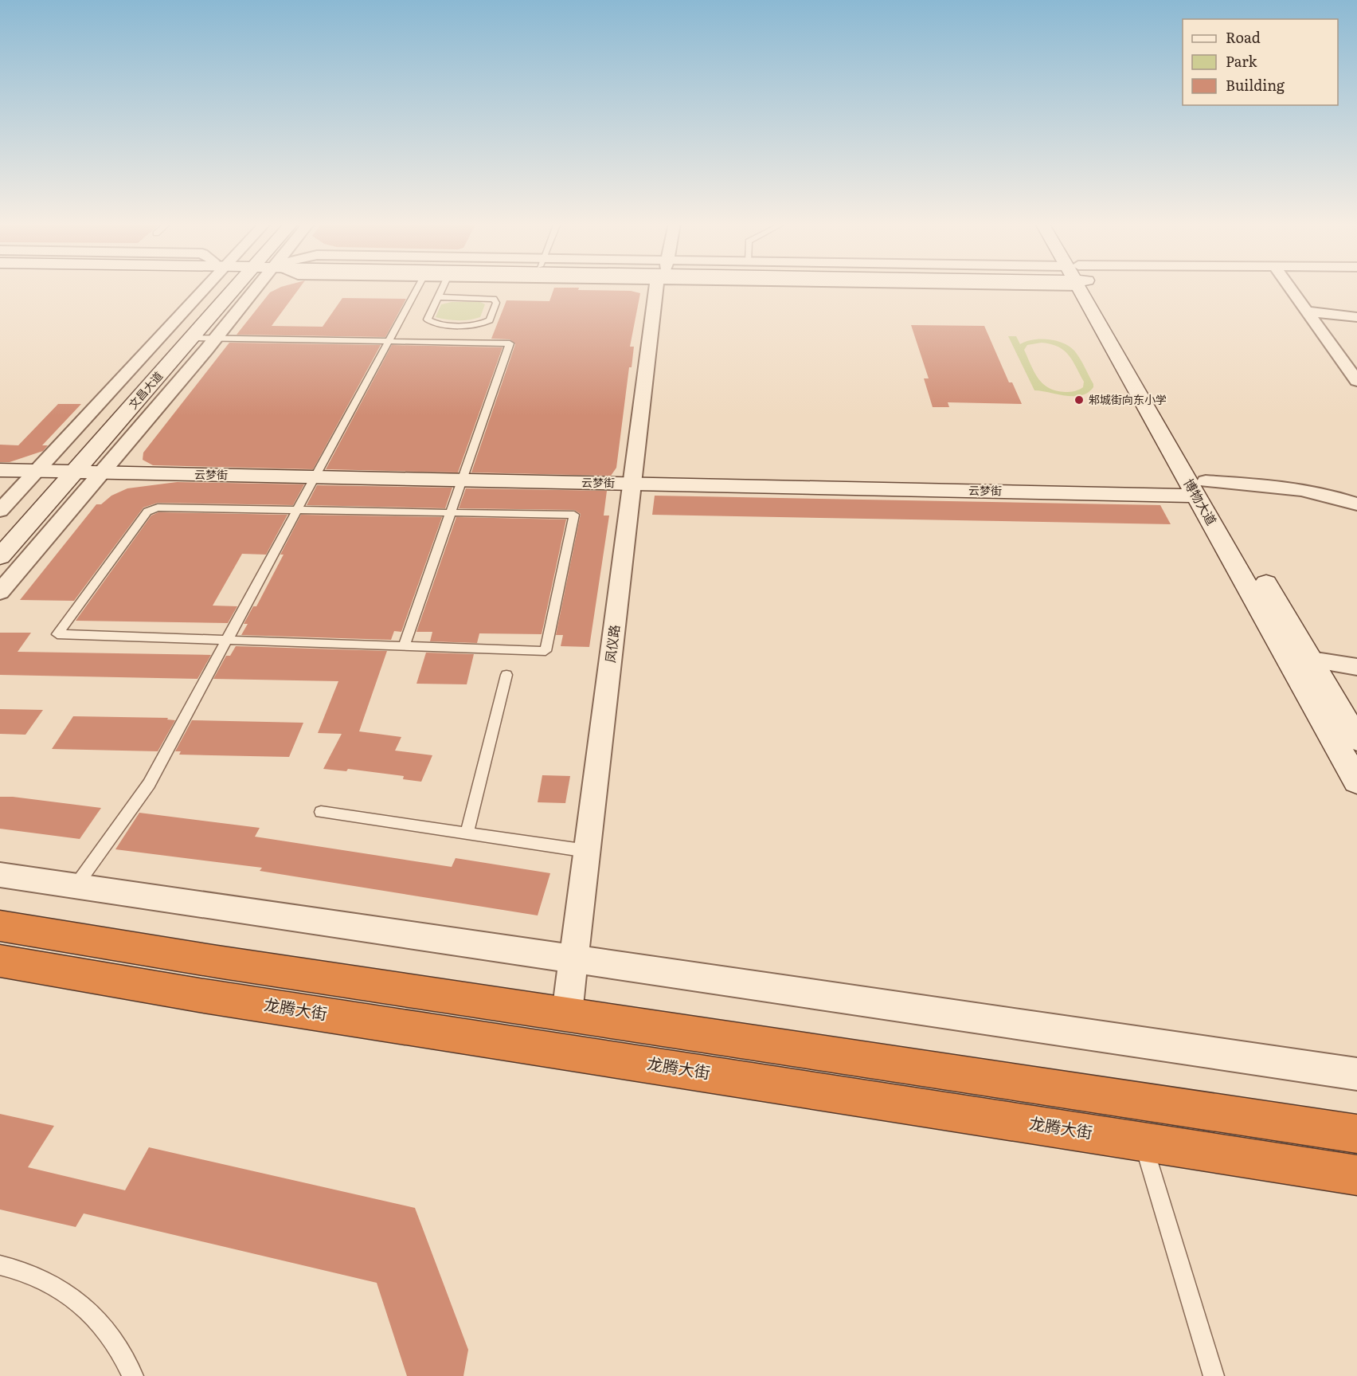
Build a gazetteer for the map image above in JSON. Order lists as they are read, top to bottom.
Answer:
{
  "streets": {
    "highway": ["龙腾大街"],
    "main road": ["文昌大道", "云梦街", "博物大道"],
    "street": ["凤仪路"]
  },
  "crossings": [
    ["文昌大道", "云梦街"],
    ["云梦街", "博物大道"],
    ["云梦街", "凤仪路"]
  ],
  "places": ["邾城街向东小学"],
  "legend": ["Road", "Park", "Building"]
}
